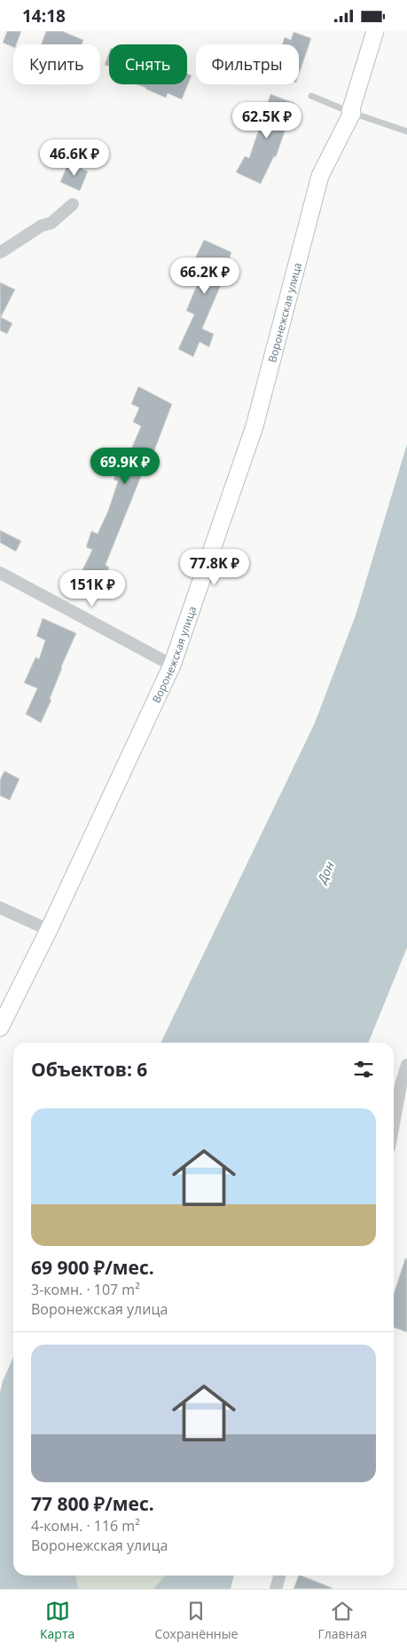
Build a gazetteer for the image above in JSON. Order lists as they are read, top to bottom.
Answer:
{
  "streets": {
    "street": ["Воронежская улица"]
  },
  "water": ["Дон"],
  "page": {
    "status": "14:18",
    "chip": ["Купить", "Снять", "Фильтры"],
    "price": [
      "62.5K ₽",
      "46.6K ₽",
      "66.2K ₽",
      "69.9K ₽",
      "77.8K ₽",
      "151K ₽"
    ],
    "heading": "Объектов: 6",
    "list": [
      {
        "name": "69 900 ₽/мес.",
        "note": "3-комн. · 107 m² · Воронежская улица"
      },
      {
        "name": "77 800 ₽/мес.",
        "note": "4-комн. · 116 m² · Воронежская улица"
      }
    ],
    "tabs": ["Карта", "Сохранённые", "Главная"]
  }
}
